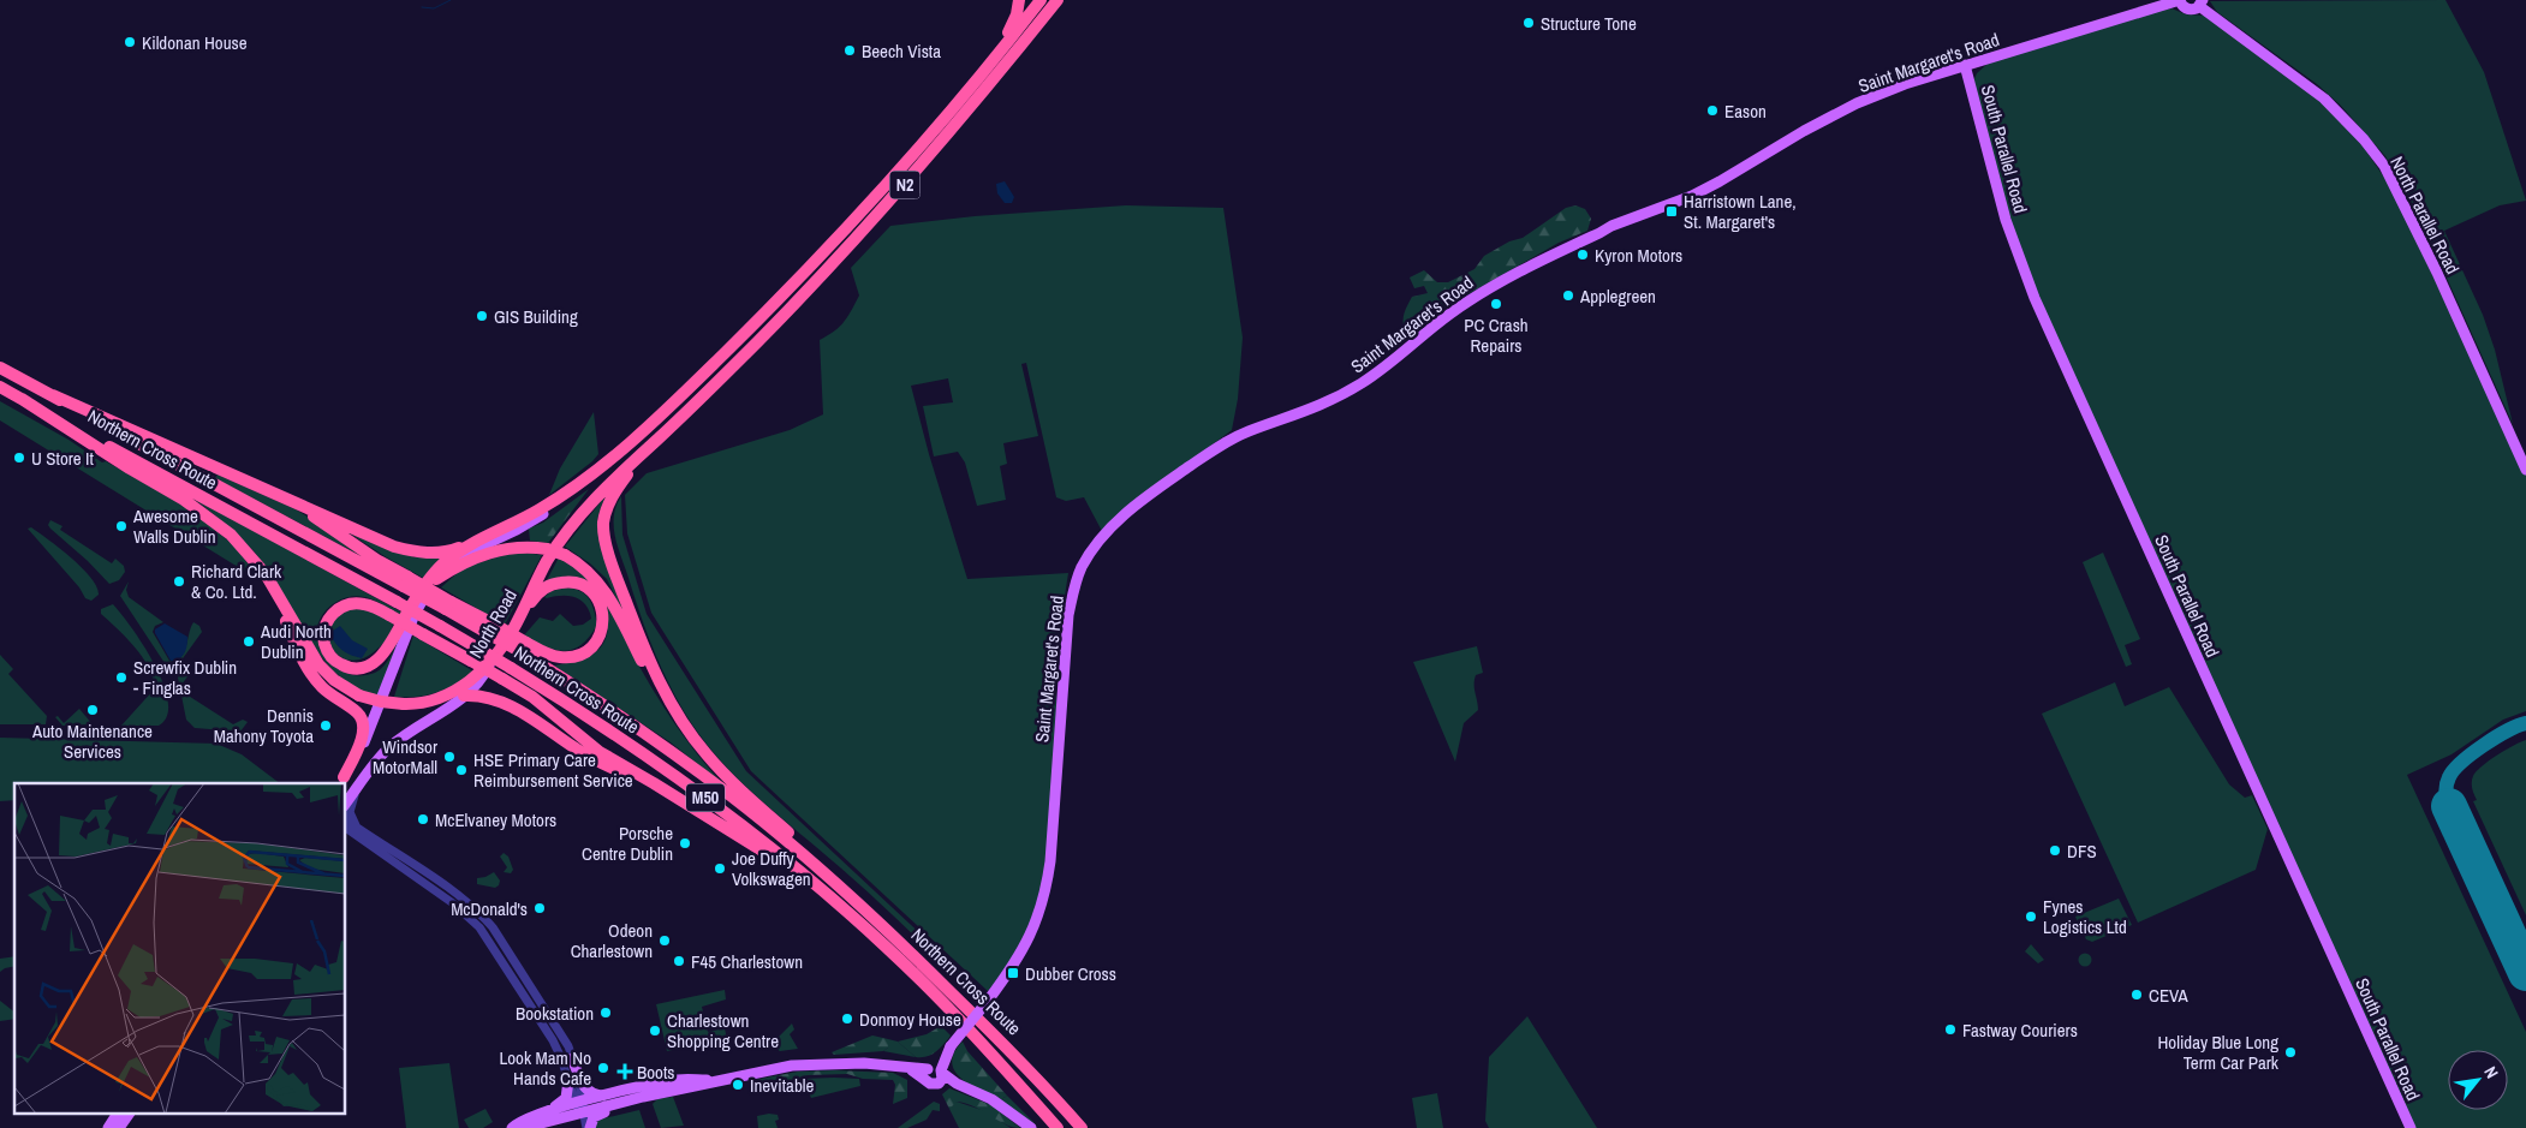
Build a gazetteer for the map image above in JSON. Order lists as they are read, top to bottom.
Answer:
{
  "streets": {
    "highway": [
      "N2",
      "Northern Cross Route",
      "North Road",
      "M50"
    ],
    "main road": ["Saint Margaret's Road", "South Parallel Road", "North Parallel Road"]
  },
  "crossings": [
    ["Saint Margaret's Road", "South Parallel Road"],
    ["Saint Margaret's Road", "North Parallel Road"],
    ["N2", "North Road"],
    ["North Road", "M50"]
  ],
  "places": {
    "other": [
      "Structure Tone",
      "Kildonan House",
      "Beech Vista",
      "Eason",
      "Kyron Motors",
      "Applegreen",
      "PC Crash Repairs",
      "GIS Building",
      "U Store It",
      "Awesome Walls Dublin",
      "Richard Clark & Co. Ltd.",
      "Audi North Dublin",
      "Screwfix Dublin - Finglas",
      "Auto Maintenance Services",
      "Dennis Mahony Toyota",
      "Windsor MotorMall",
      "HSE Primary Care Reimbursement Service",
      "McElvaney Motors",
      "Porsche Centre Dublin",
      "DFS",
      "Joe Duffy Volkswagen",
      "McDonald's",
      "Fynes Logistics Ltd",
      "Odeon Charlestown",
      "F45 Charlestown",
      "CEVA",
      "Bookstation",
      "Donmoy House",
      "Fastway Couriers",
      "Charlestown Shopping Centre",
      "Holiday Blue Long Term Car Park",
      "Look Mam No Hands Cafe",
      "Inevitable"
    ],
    "transit": ["Harristown Lane, St. Margaret's", "Dubber Cross"],
    "health": ["Boots"]
  },
  "north": "top right"
}
